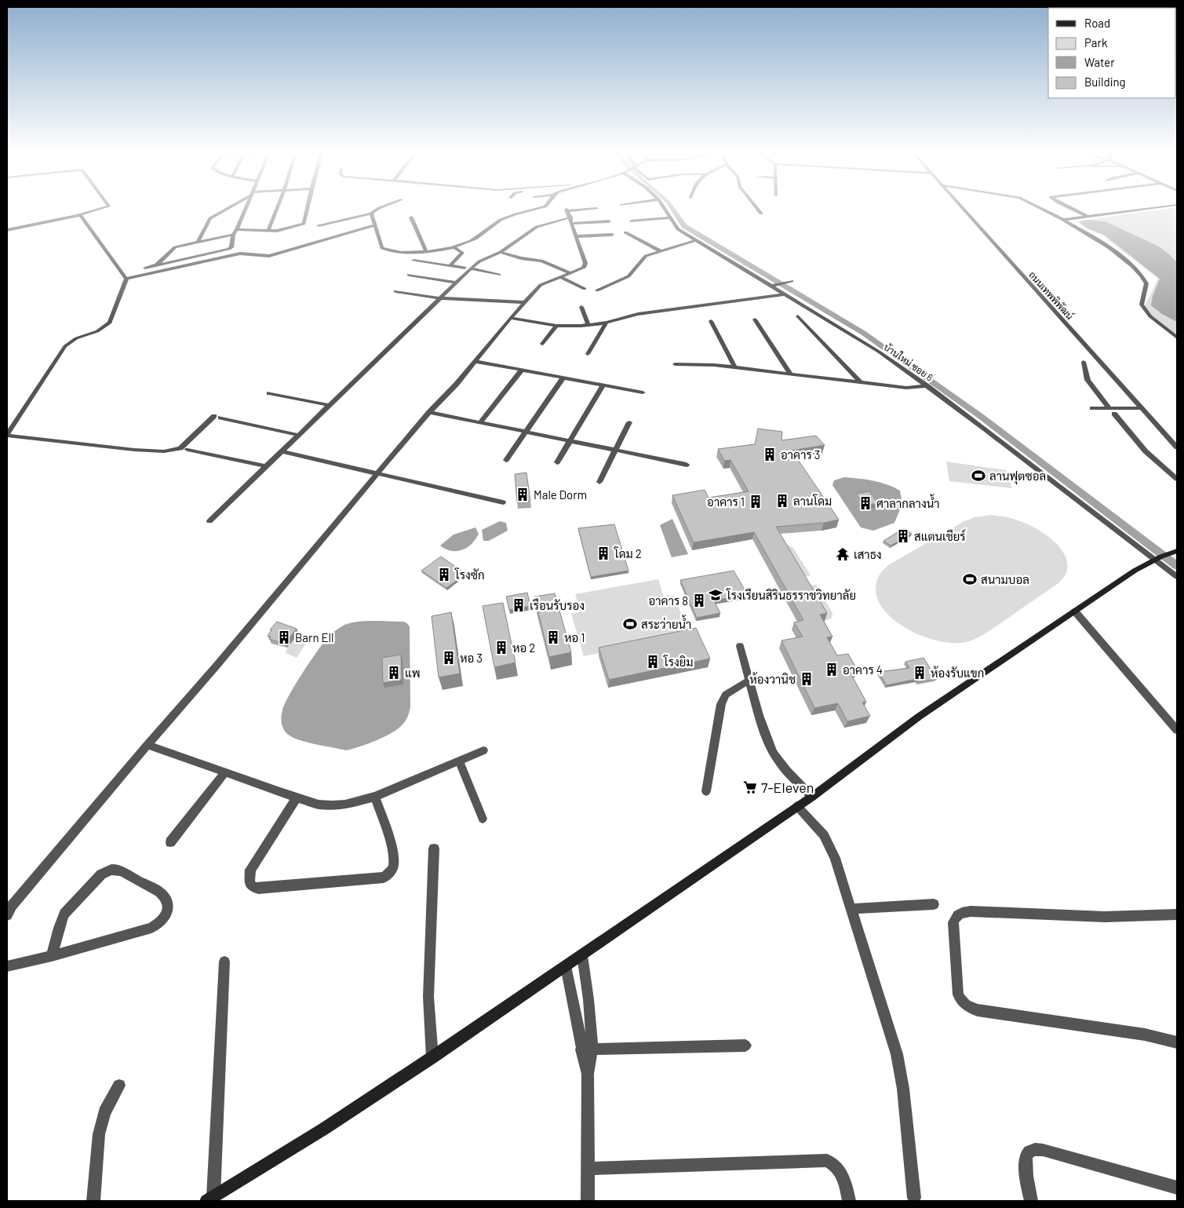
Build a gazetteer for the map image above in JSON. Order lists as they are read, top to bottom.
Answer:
{
  "streets": {
    "street": ["ถนนเทพพิพัฒน์", "บ้านใหม่ ซอย 6"]
  },
  "places": {
    "building": [
      "อาคาร 3",
      "Male Dorm",
      "ลานโดม",
      "อาคาร 1",
      "ศาลากลางน้ำ",
      "สแตนเชียร์",
      "โดม 2",
      "โรงซัก",
      "อาคาร 8",
      "เรือนรับรอง",
      "Barn Ell",
      "หอ 1",
      "หอ 2",
      "หอ 3",
      "โรงยิม",
      "อาคาร 4",
      "แพ",
      "ห้องรับแขก",
      "ห้องวานิช"
    ],
    "sports": ["ลานฟุตซอล", "สนามบอล", "สระว่ายน้ำ"],
    "temple": ["เสาธง"],
    "school or university": ["โรงเรียนสิรินธรราชวิทยาลัย"],
    "supermarket": ["7-Eleven"]
  },
  "legend": [
    "Road",
    "Park",
    "Water",
    "Building"
  ]
}
